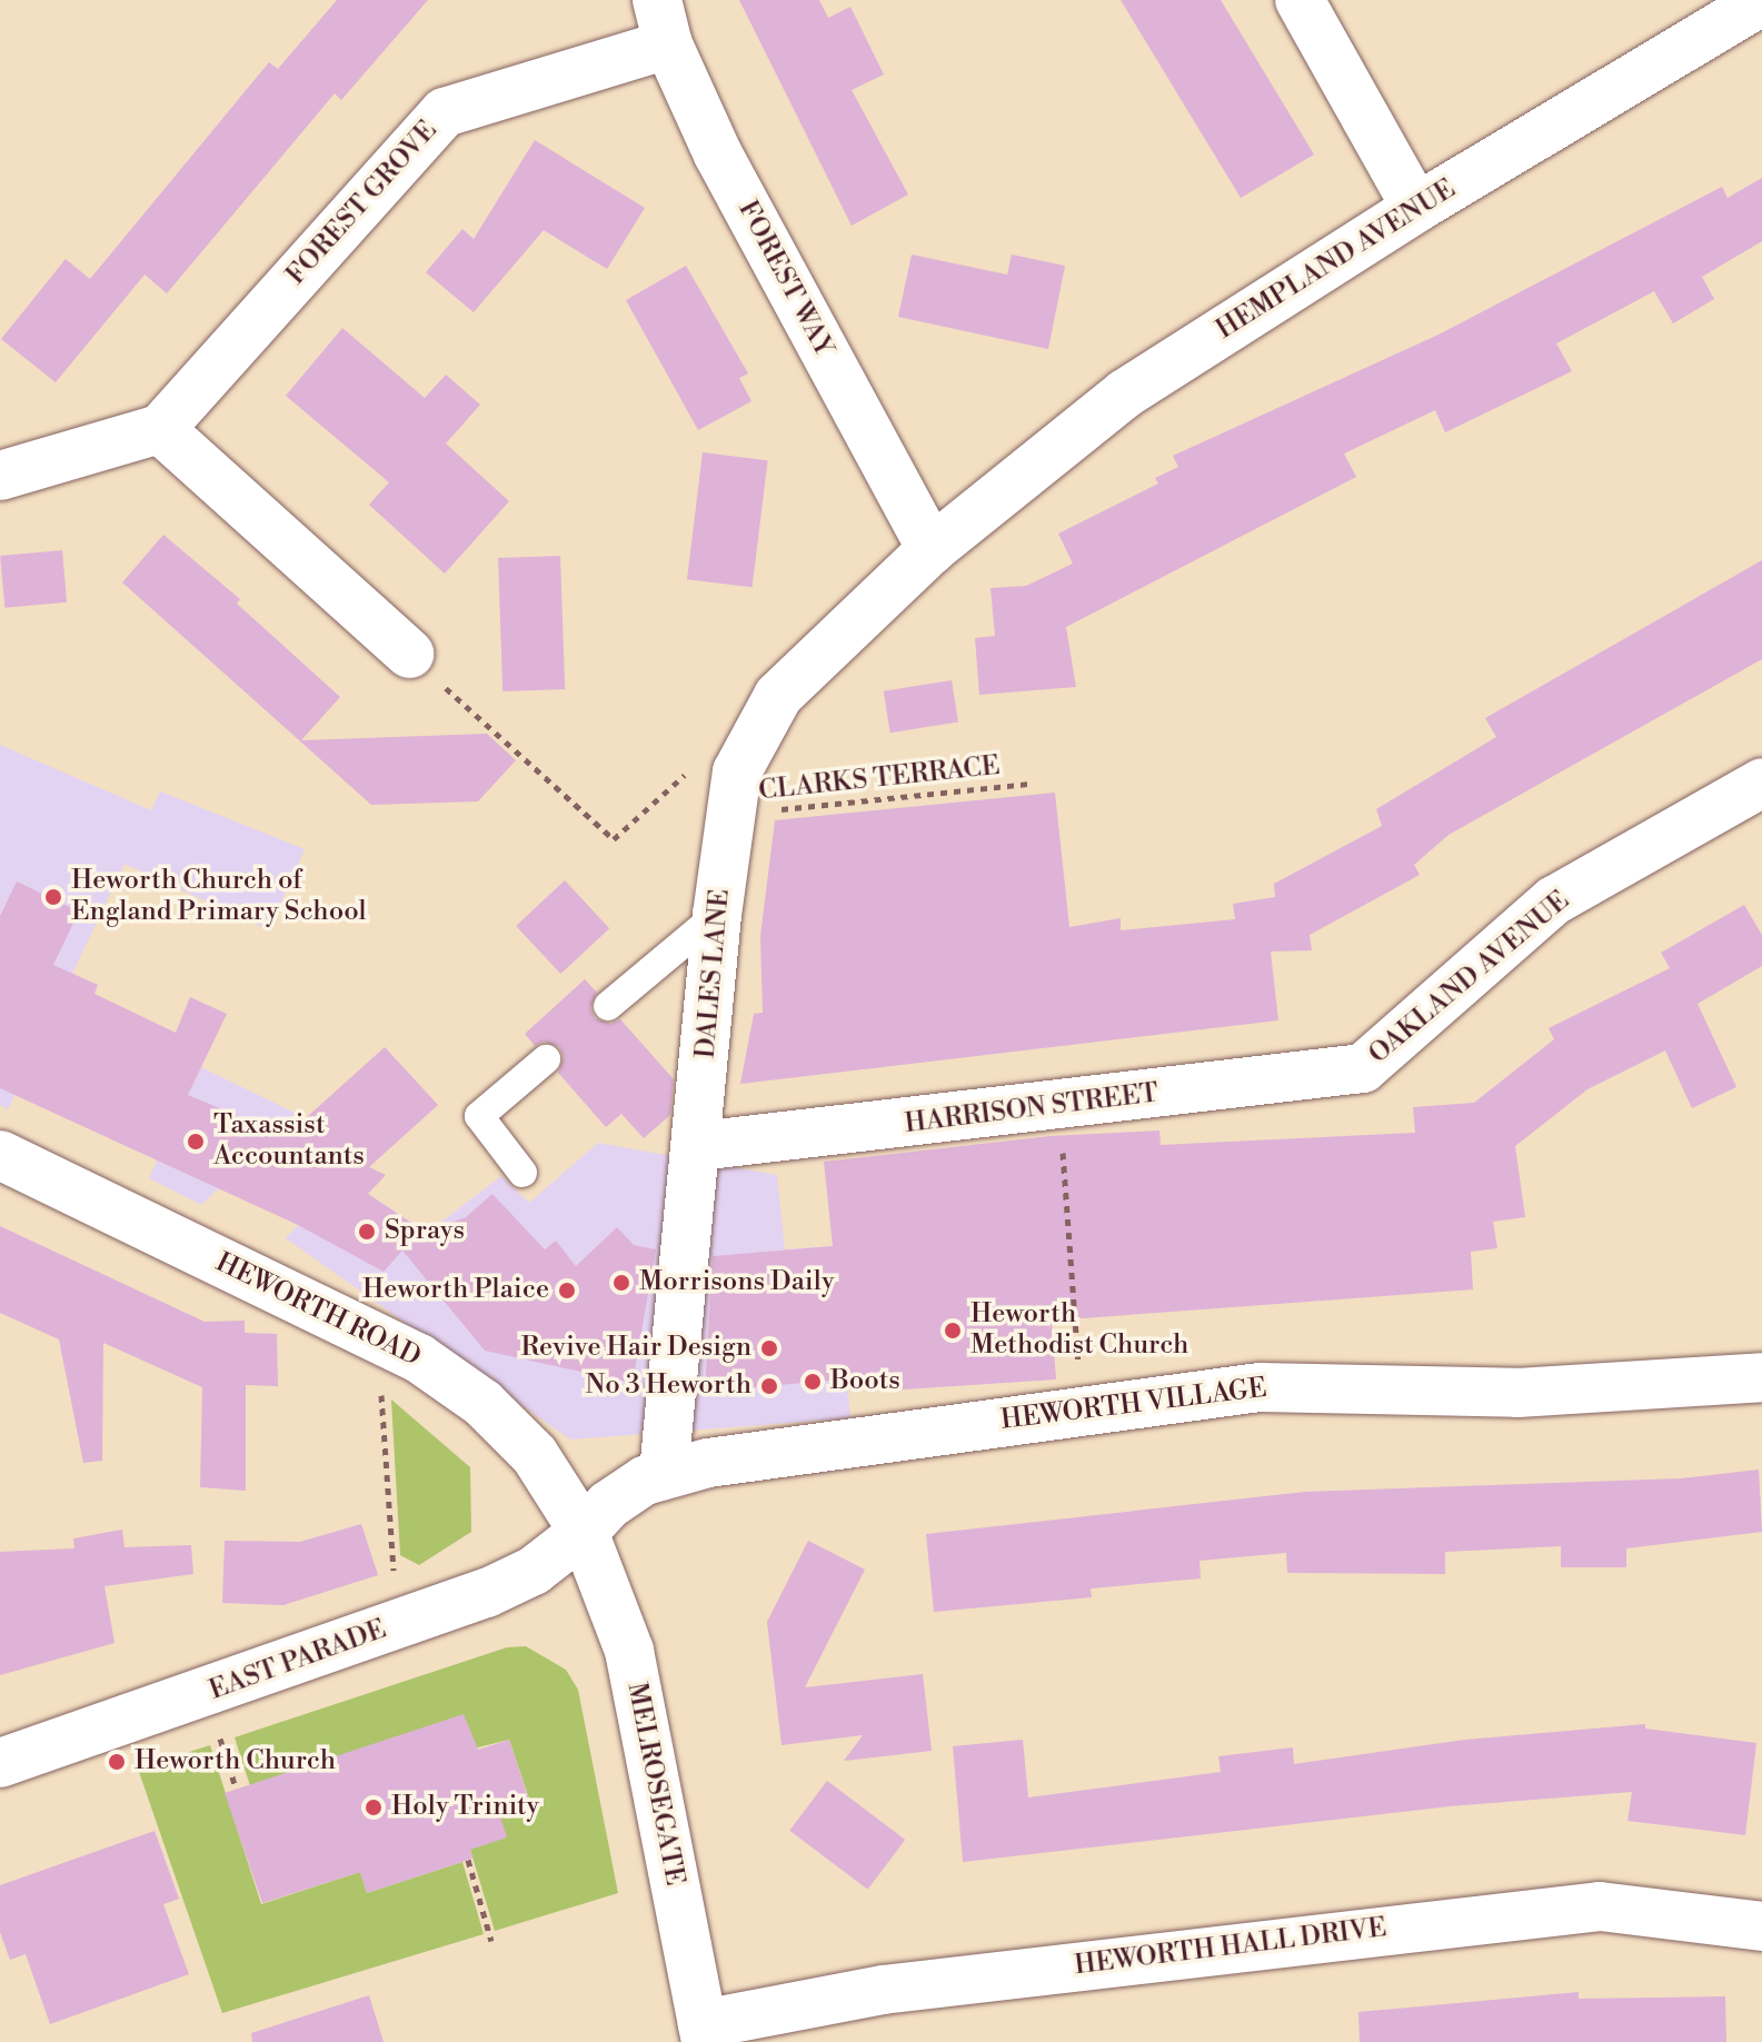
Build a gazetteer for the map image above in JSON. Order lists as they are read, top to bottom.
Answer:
{
  "streets": {
    "street": [
      "FOREST GROVE",
      "HEMPLAND AVENUE",
      "FOREST WAY",
      "DALES LANE",
      "OAKLAND AVENUE",
      "HARRISON STREET",
      "HEWORTH ROAD",
      "HEWORTH VILLAGE",
      "EAST PARADE",
      "MELROSEGATE",
      "HEWORTH HALL DRIVE"
    ],
    "path": ["CLARKS TERRACE"]
  },
  "crossings": [
    ["FOREST GROVE", "FOREST WAY"],
    ["HEMPLAND AVENUE", "FOREST WAY"],
    ["HEMPLAND AVENUE", "DALES LANE"],
    ["FOREST WAY", "DALES LANE"],
    ["CLARKS TERRACE", "DALES LANE"],
    ["DALES LANE", "HARRISON STREET"],
    ["DALES LANE", "HEWORTH VILLAGE"],
    ["OAKLAND AVENUE", "HARRISON STREET"],
    ["HEWORTH ROAD", "HEWORTH VILLAGE"],
    ["HEWORTH ROAD", "EAST PARADE"],
    ["HEWORTH ROAD", "MELROSEGATE"],
    ["HEWORTH VILLAGE", "EAST PARADE"],
    ["HEWORTH VILLAGE", "MELROSEGATE"],
    ["EAST PARADE", "MELROSEGATE"],
    ["MELROSEGATE", "HEWORTH HALL DRIVE"]
  ],
  "places": [
    "Heworth Church of England Primary School",
    "Taxassist Accountants",
    "Sprays",
    "Morrisons Daily",
    "Heworth Plaice",
    "Heworth Methodist Church",
    "Revive Hair Design",
    "Boots",
    "No 3 Heworth",
    "Heworth Church",
    "Holy Trinity"
  ]
}
